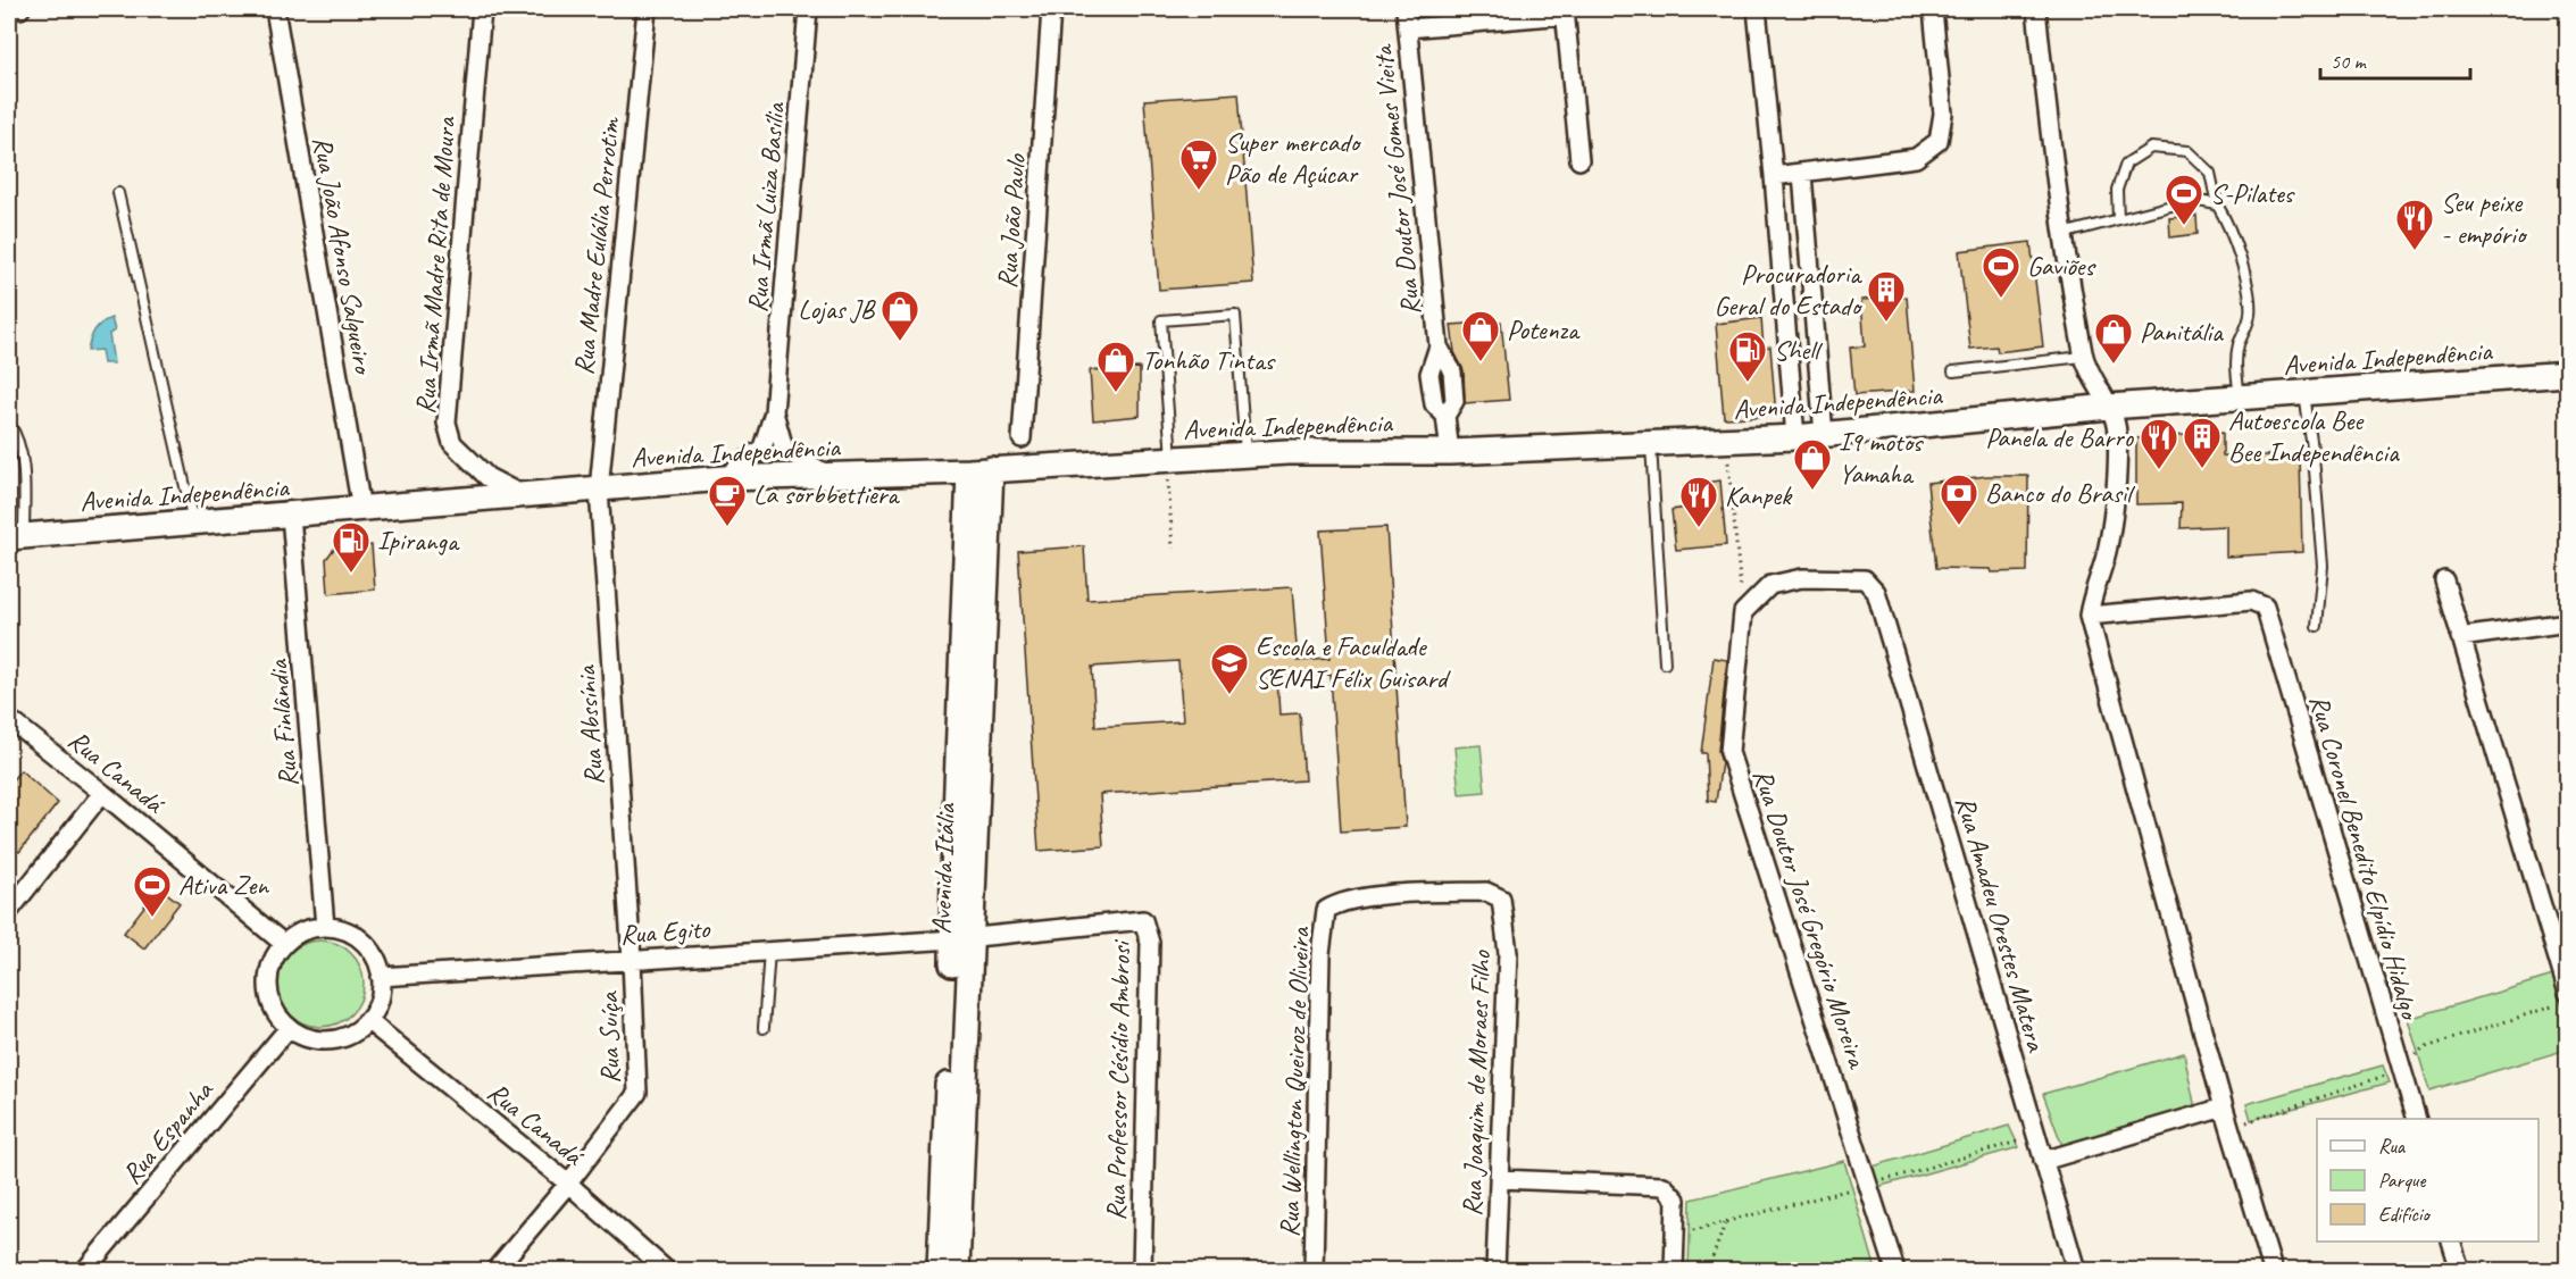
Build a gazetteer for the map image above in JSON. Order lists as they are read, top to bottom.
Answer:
{
  "streets": {
    "main road": ["Avenida Independência", "Avenida Itália"],
    "street": [
      "Rua Doutor José Gomes Vieita",
      "Rua Irmã Luiza Basília",
      "Rua João Paulo",
      "Rua Madre Eulália Perrotim",
      "Rua João Afonso Salgueiro",
      "Rua Irmã Madre Rita de Moura",
      "Rua Finlândia",
      "Rua Abssínia",
      "Rua Canadá",
      "Rua Coronel Benedito Elpídio Hidalgo",
      "Rua Doutor José Gregório Moreira",
      "Rua Amadeu Orestes Matera",
      "Rua Egito",
      "Rua Suíça",
      "Rua Professor Césídio Ambrosi",
      "Rua Wellington Queiroz de Oliveira",
      "Rua Joaquim de Moraes Filho",
      "Rua Espanha"
    ]
  },
  "crossings": [
    ["Rua Doutor José Gomes Vieita", "Avenida Independência"],
    ["Rua Irmã Luiza Basília", "Avenida Independência"],
    ["Rua Madre Eulália Perrotim", "Avenida Independência"],
    ["Rua Madre Eulália Perrotim", "Rua Abssínia"],
    ["Rua João Afonso Salgueiro", "Avenida Independência"],
    ["Rua Irmã Madre Rita de Moura", "Avenida Independência"],
    ["Avenida Independência", "Rua Finlândia"],
    ["Avenida Independência", "Rua Abssínia"],
    ["Avenida Independência", "Avenida Itália"],
    ["Rua Finlândia", "Rua Canadá"],
    ["Rua Finlândia", "Rua Egito"],
    ["Rua Finlândia", "Rua Espanha"],
    ["Rua Abssínia", "Rua Egito"],
    ["Rua Abssínia", "Rua Suíça"],
    ["Rua Canadá", "Rua Egito"],
    ["Rua Canadá", "Rua Suíça"],
    ["Rua Canadá", "Rua Espanha"],
    ["Avenida Itália", "Rua Egito"],
    ["Avenida Itália", "Rua Professor Césídio Ambrosi"],
    ["Rua Doutor José Gregório Moreira", "Rua Amadeu Orestes Matera"],
    ["Rua Egito", "Rua Suíça"],
    ["Rua Egito", "Rua Professor Césídio Ambrosi"],
    ["Rua Egito", "Rua Espanha"],
    ["Rua Wellington Queiroz de Oliveira", "Rua Joaquim de Moraes Filho"]
  ],
  "places": {
    "supermarket": ["Super mercado Pão de Açúcar"],
    "sports": ["S-Pilates", "Gaviões", "Ativa Zen"],
    "restaurant": ["Seu peixe - empório", "Panela de Barro", "Kanpek"],
    "building": ["Procuradoria Geral do Estado", "Autoescola Bee Bee Independência"],
    "shop": [
      "Lojas JB",
      "Potenza",
      "Panitália",
      "Tonhão Tintas",
      "I9 motos Yamaha"
    ],
    "fuel station": ["Shell", "Ipiranga"],
    "bank": ["Banco do Brasil"],
    "cafe": ["La sorbbettiera"],
    "school or university": ["Escola e Faculdade SENAI Félix Guisard"]
  },
  "legend": ["Rua", "Parque", "Edifício"],
  "scale_bar": "50 m"
}
